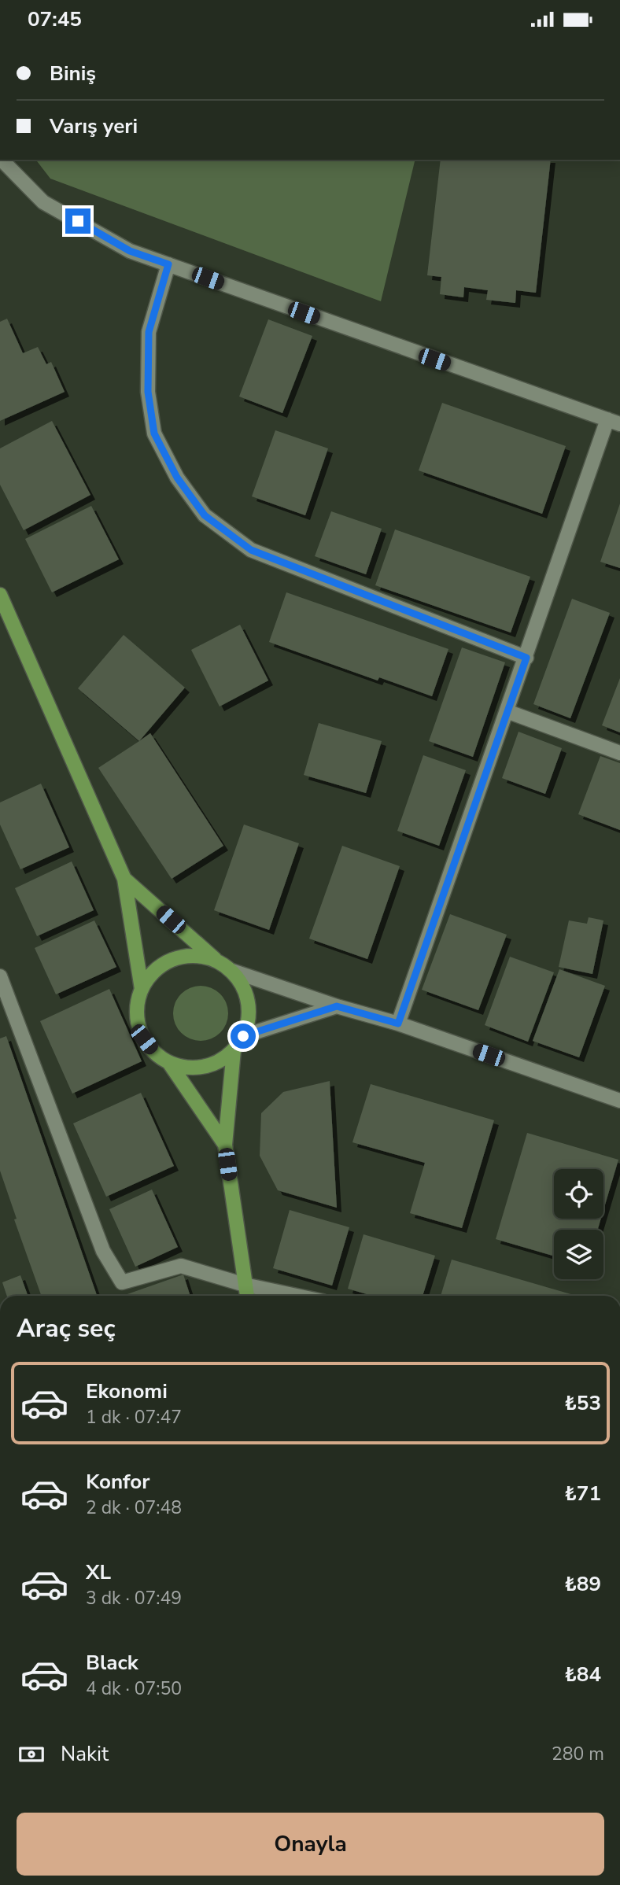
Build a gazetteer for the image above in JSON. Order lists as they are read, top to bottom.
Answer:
{
  "page": {
    "status": "07:45",
    "banner": ["Biniş", "Varış yeri"],
    "heading": "Araç seç",
    "list": [
      {
        "name": "Ekonomi",
        "note": "1 dk · 07:47",
        "value": "₺53"
      },
      {
        "name": "Konfor",
        "note": "2 dk · 07:48",
        "value": "₺71"
      },
      {
        "name": "XL",
        "note": "3 dk · 07:49",
        "value": "₺89"
      },
      {
        "name": "Black",
        "note": "4 dk · 07:50",
        "value": "₺84"
      }
    ],
    "pay": ["Nakit", "280 m"],
    "buttons": "Onayla"
  }
}
